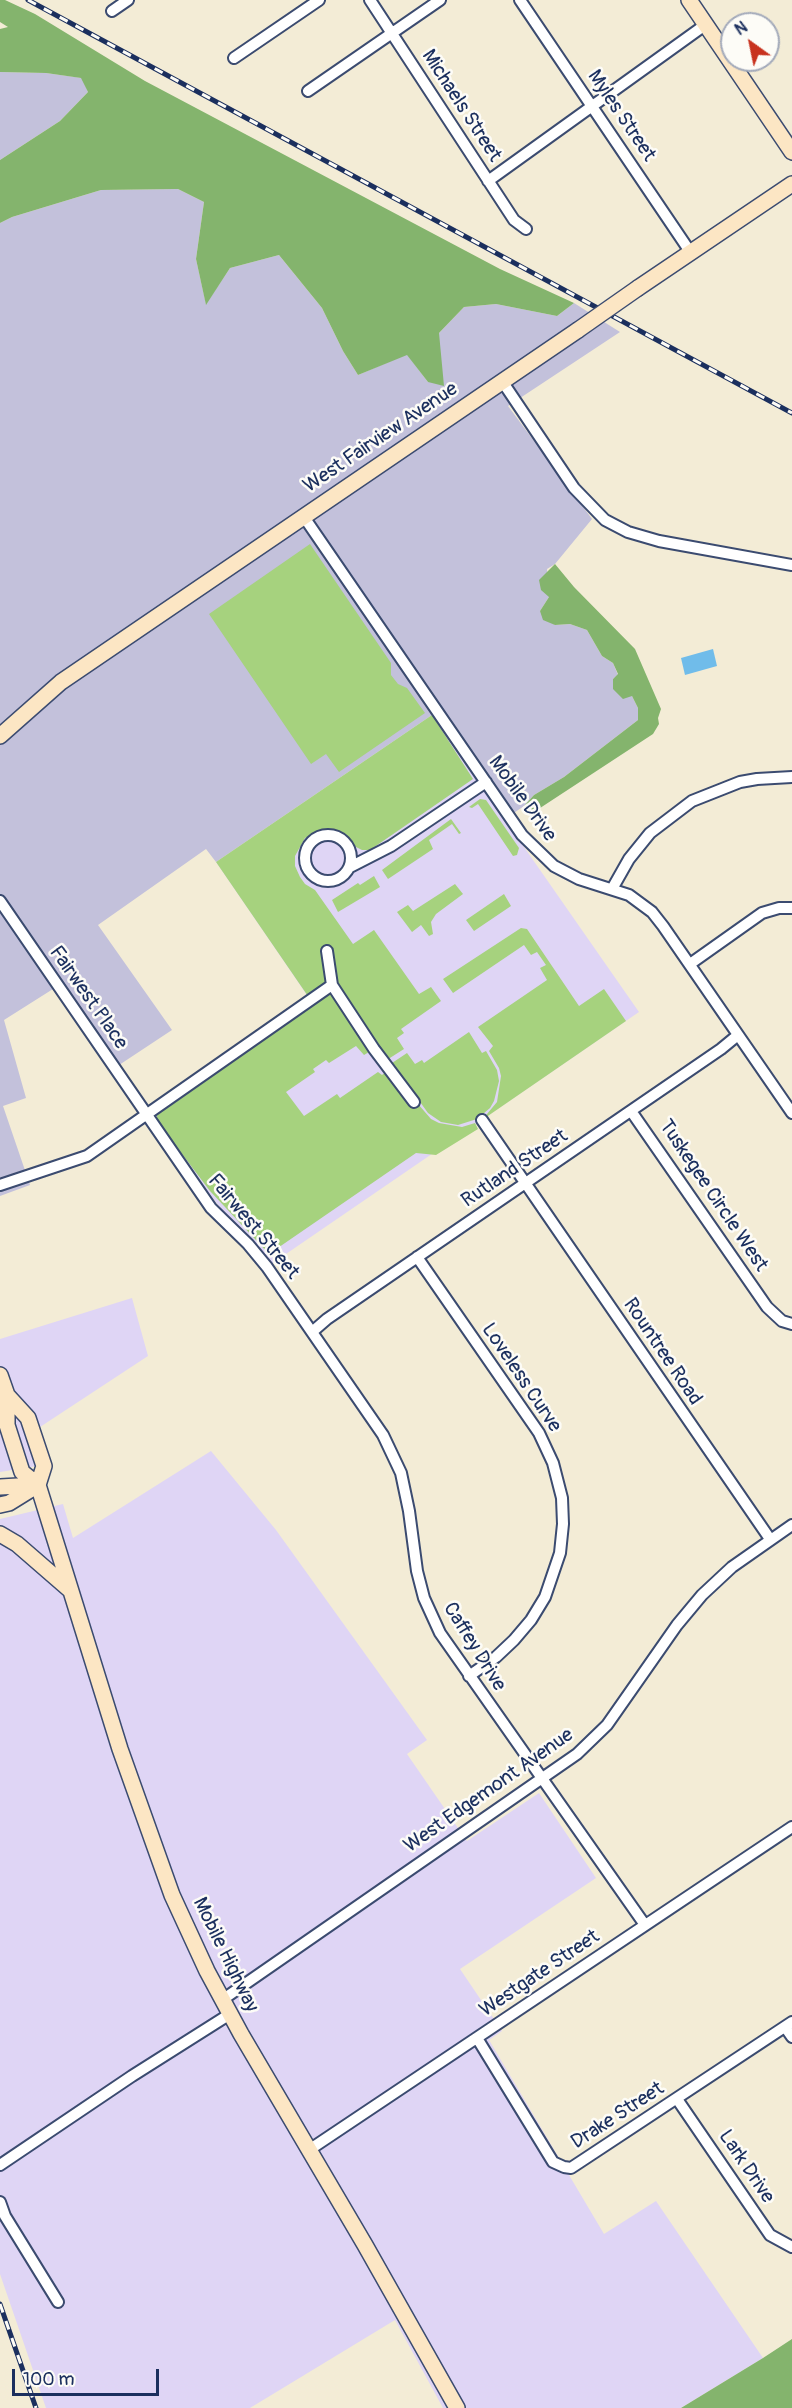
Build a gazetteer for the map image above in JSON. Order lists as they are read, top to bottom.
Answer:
{
  "streets": {
    "main road": ["West Fairview Avenue", "Mobile Highway"],
    "street": [
      "Michaels Street",
      "Myles Street",
      "Mobile Drive",
      "Fairwest Place",
      "Rutland Street",
      "Tuskegee Circle West",
      "Fairwest Street",
      "Rountree Road",
      "Loveless Curve",
      "Caffey Drive",
      "West Edgemont Avenue",
      "Westgate Street",
      "Drake Street",
      "Lark Drive"
    ]
  },
  "crossings": [
    ["Myles Street", "West Fairview Avenue"],
    ["West Fairview Avenue", "Mobile Drive"],
    ["Mobile Drive", "Rutland Street"],
    ["Fairwest Place", "Fairwest Street"],
    ["Rutland Street", "Tuskegee Circle West"],
    ["Rutland Street", "Fairwest Street"],
    ["Rutland Street", "Rountree Road"],
    ["Rutland Street", "Loveless Curve"],
    ["Rutland Street", "Caffey Drive"],
    ["Fairwest Street", "Caffey Drive"],
    ["Rountree Road", "West Edgemont Avenue"],
    ["Loveless Curve", "Caffey Drive"],
    ["Caffey Drive", "West Edgemont Avenue"],
    ["Caffey Drive", "Westgate Street"],
    ["West Edgemont Avenue", "Mobile Highway"],
    ["Mobile Highway", "Westgate Street"],
    ["Westgate Street", "Drake Street"],
    ["Drake Street", "Lark Drive"]
  ],
  "scale_bar": "100 m",
  "north": "top left"
}
